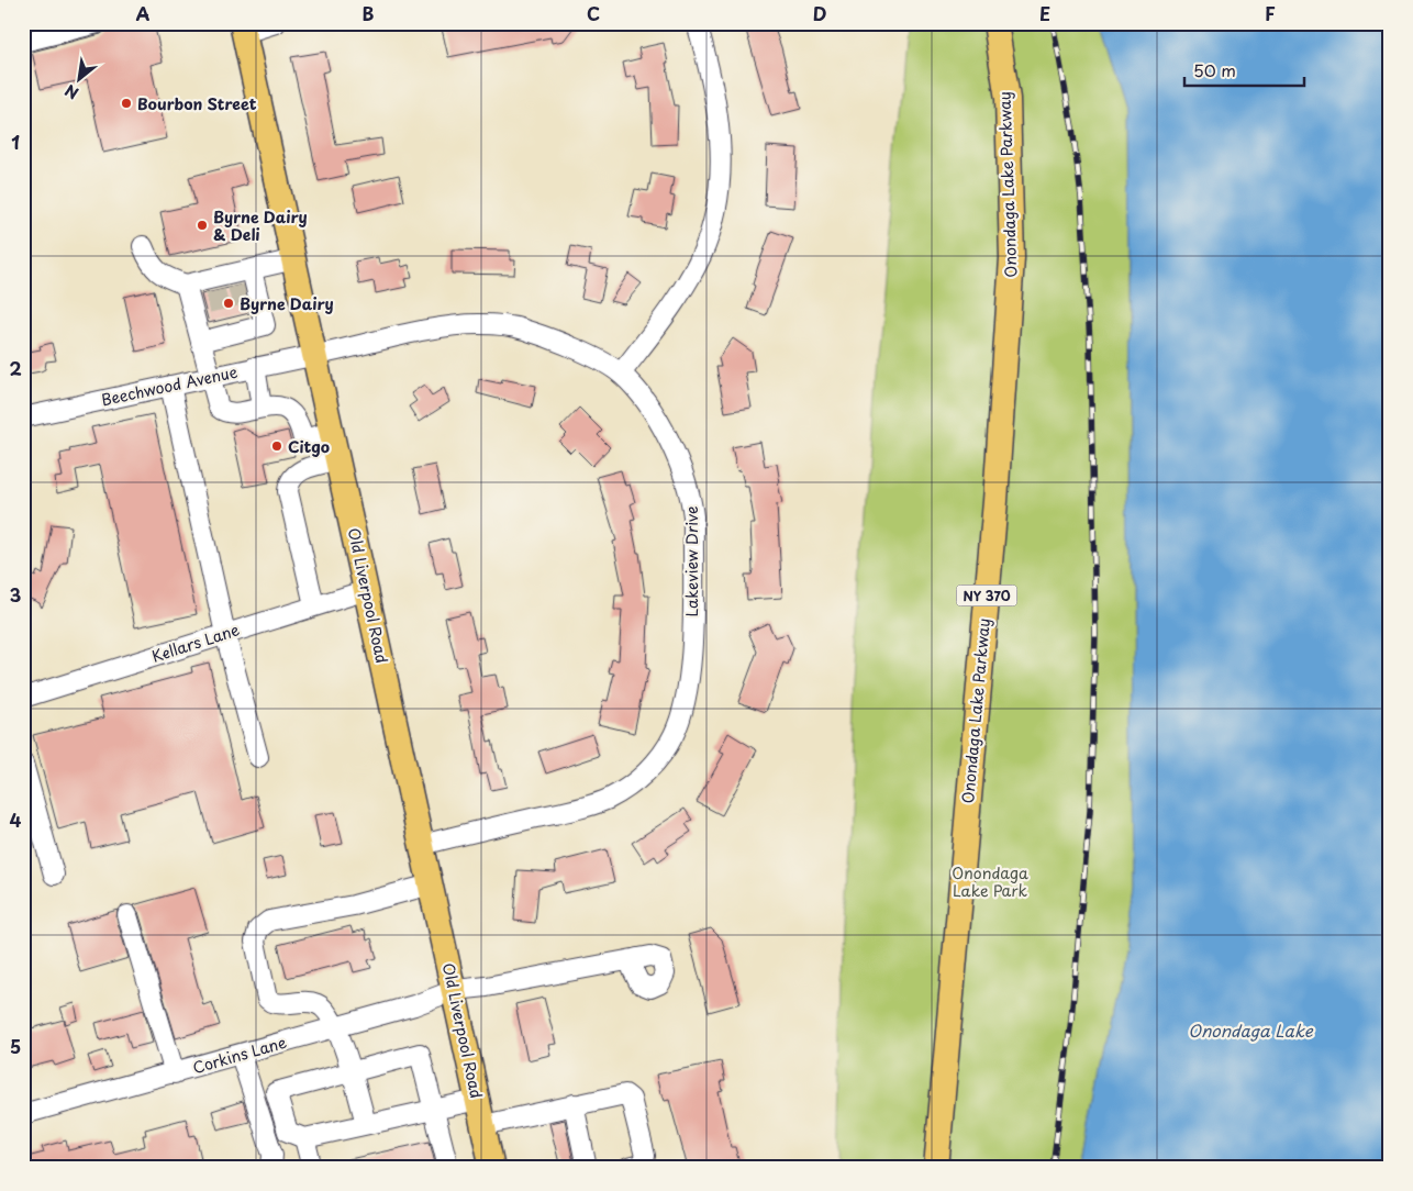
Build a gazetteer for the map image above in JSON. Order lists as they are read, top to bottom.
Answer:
{
  "streets": {
    "main road": ["Onondaga Lake Parkway", "Old Liverpool Road", "NY 370"],
    "street": [
      "Beechwood Avenue",
      "Lakeview Drive",
      "Kellars Lane",
      "Corkins Lane"
    ]
  },
  "crossings": [
    ["Beechwood Avenue", "Lakeview Drive"],
    ["Beechwood Avenue", "Old Liverpool Road"],
    ["Lakeview Drive", "Old Liverpool Road"],
    ["Old Liverpool Road", "Kellars Lane"],
    ["Old Liverpool Road", "Corkins Lane"]
  ],
  "water": ["Onondaga Lake"],
  "parks": ["Onondaga Lake Park"],
  "places": [
    "Bourbon Street",
    "Byrne Dairy & Deli",
    "Byrne Dairy",
    "Citgo"
  ],
  "scale_bar": "50 m",
  "north": "bottom left",
  "grid": {
    "columns": [
      "A",
      "B",
      "C",
      "D",
      "E",
      "F"
    ],
    "rows": [
      "1",
      "2",
      "3",
      "4",
      "5"
    ]
  }
}
